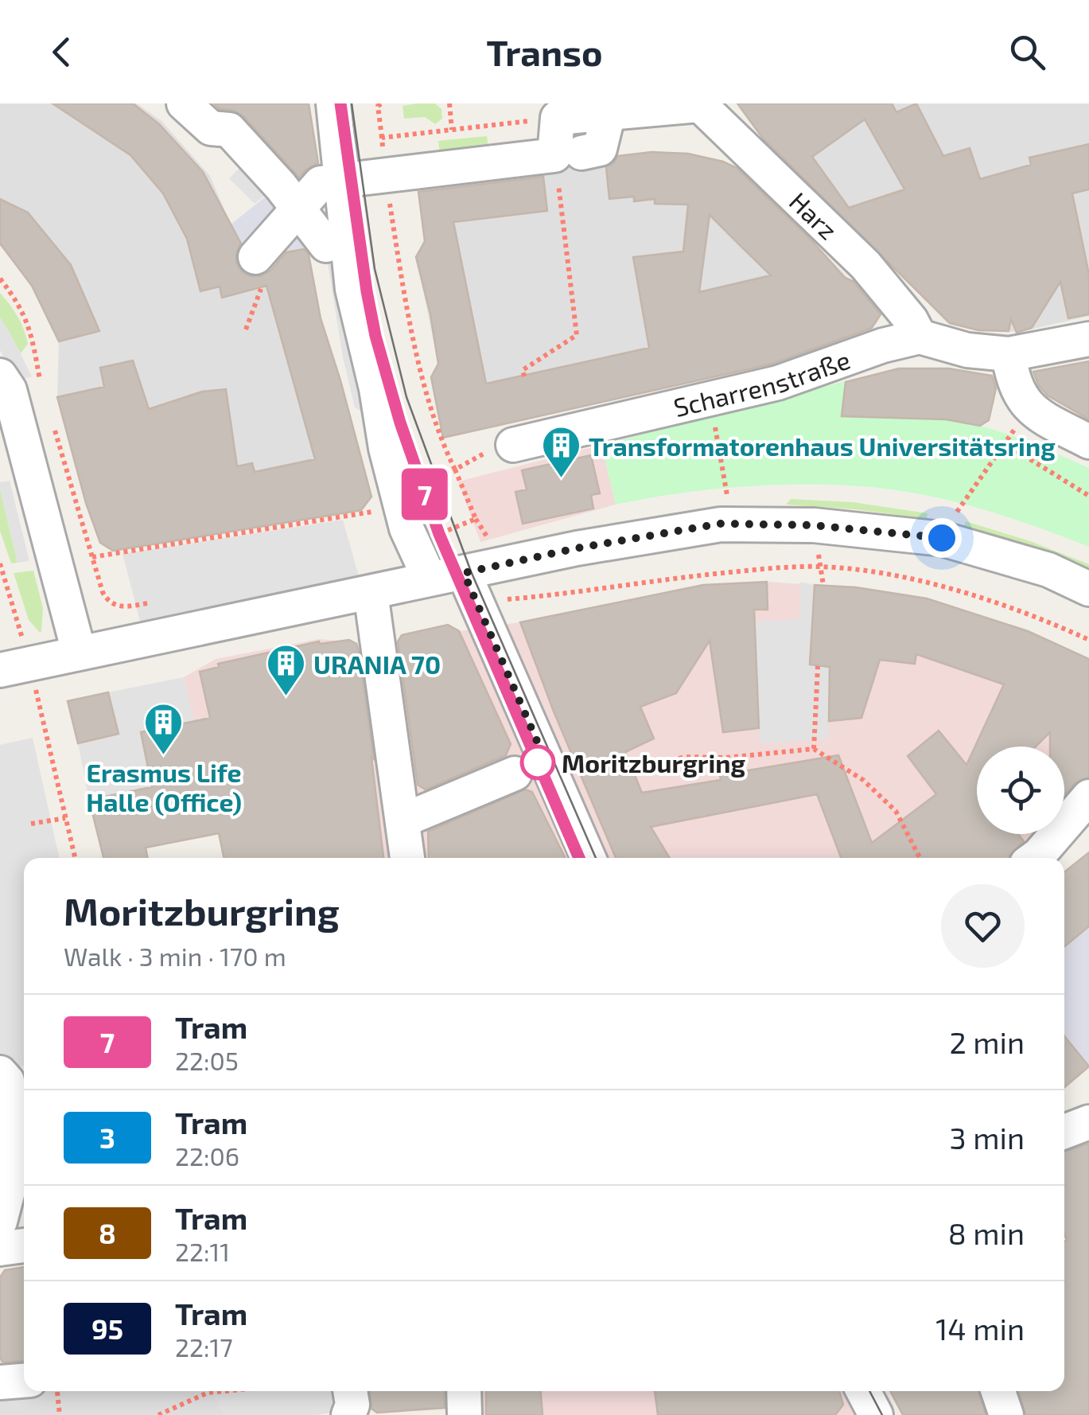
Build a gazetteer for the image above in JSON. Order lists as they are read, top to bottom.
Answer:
{
  "streets": {
    "street": ["Harz", "Scharrenstraße"]
  },
  "crossings": [
    ["Harz", "Scharrenstraße"]
  ],
  "places": {
    "building": ["Transformatorenhaus Universitätsring", "URANIA 70", "Erasmus Life Halle (Office)"],
    "other": ["Moritzburgring"]
  },
  "lines": ["tram line 7"],
  "page": {
    "header": "Transo",
    "on_map": "7",
    "heading": ["Moritzburgring", "Walk · 3 min · 170 m"],
    "list": [
      {
        "mark": "7",
        "name": "Tram",
        "note": "22:05",
        "value": "2 min"
      },
      {
        "mark": "3",
        "name": "Tram",
        "note": "22:06",
        "value": "3 min"
      },
      {
        "mark": "8",
        "name": "Tram",
        "note": "22:11",
        "value": "8 min"
      },
      {
        "mark": "95",
        "name": "Tram",
        "note": "22:17",
        "value": "14 min"
      }
    ]
  }
}
